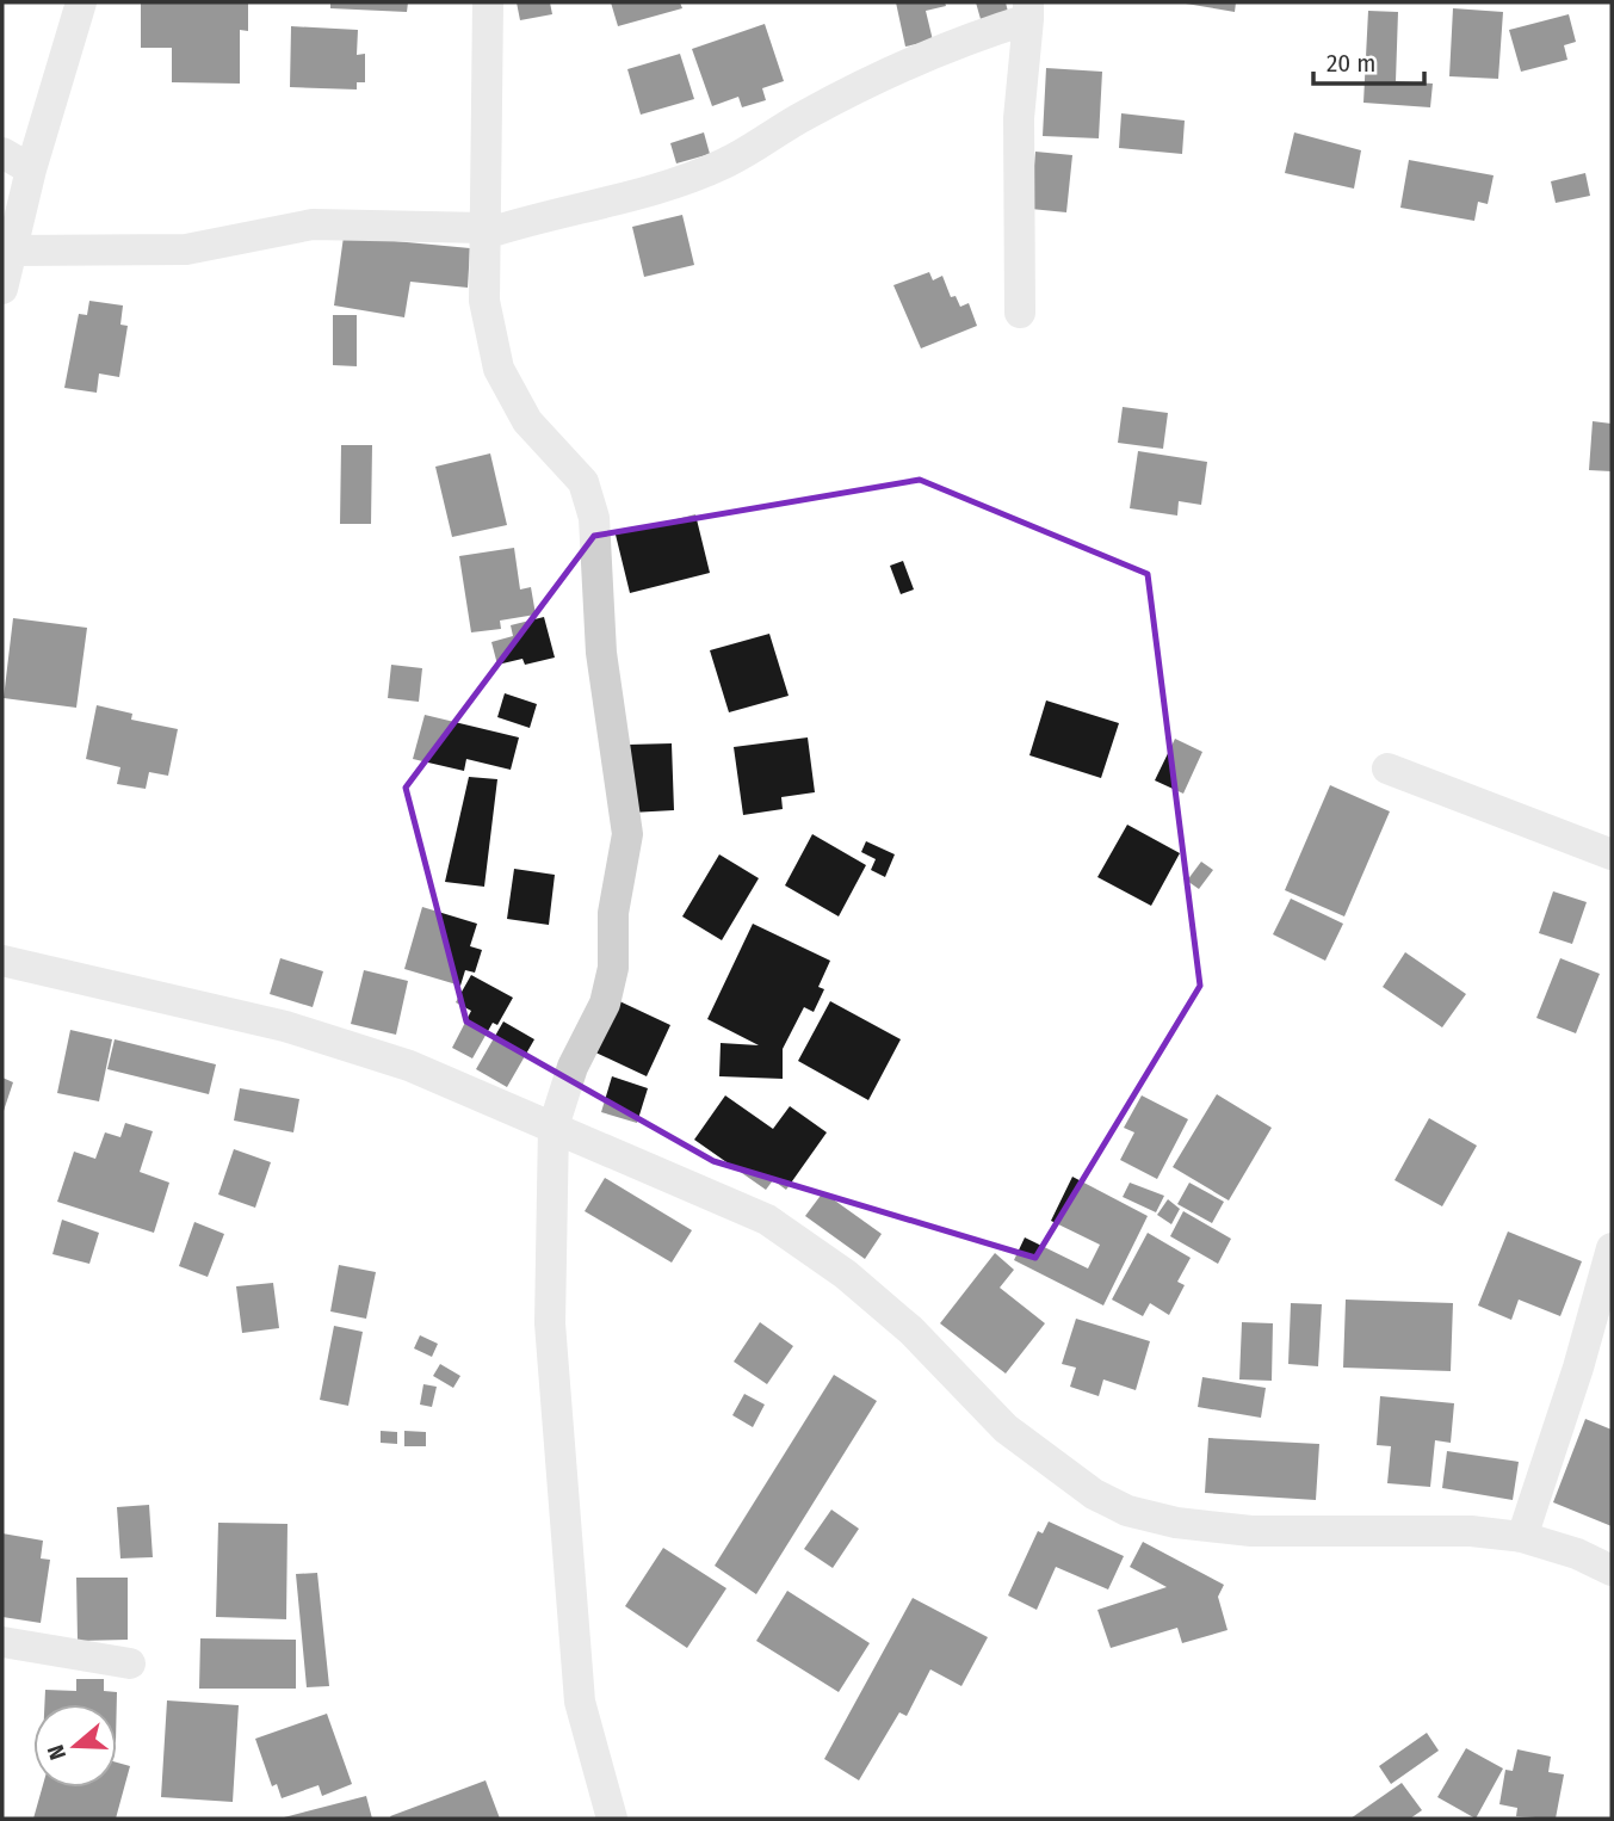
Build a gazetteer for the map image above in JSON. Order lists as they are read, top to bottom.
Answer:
{
  "scale_bar": "20 m",
  "north": "left"
}
